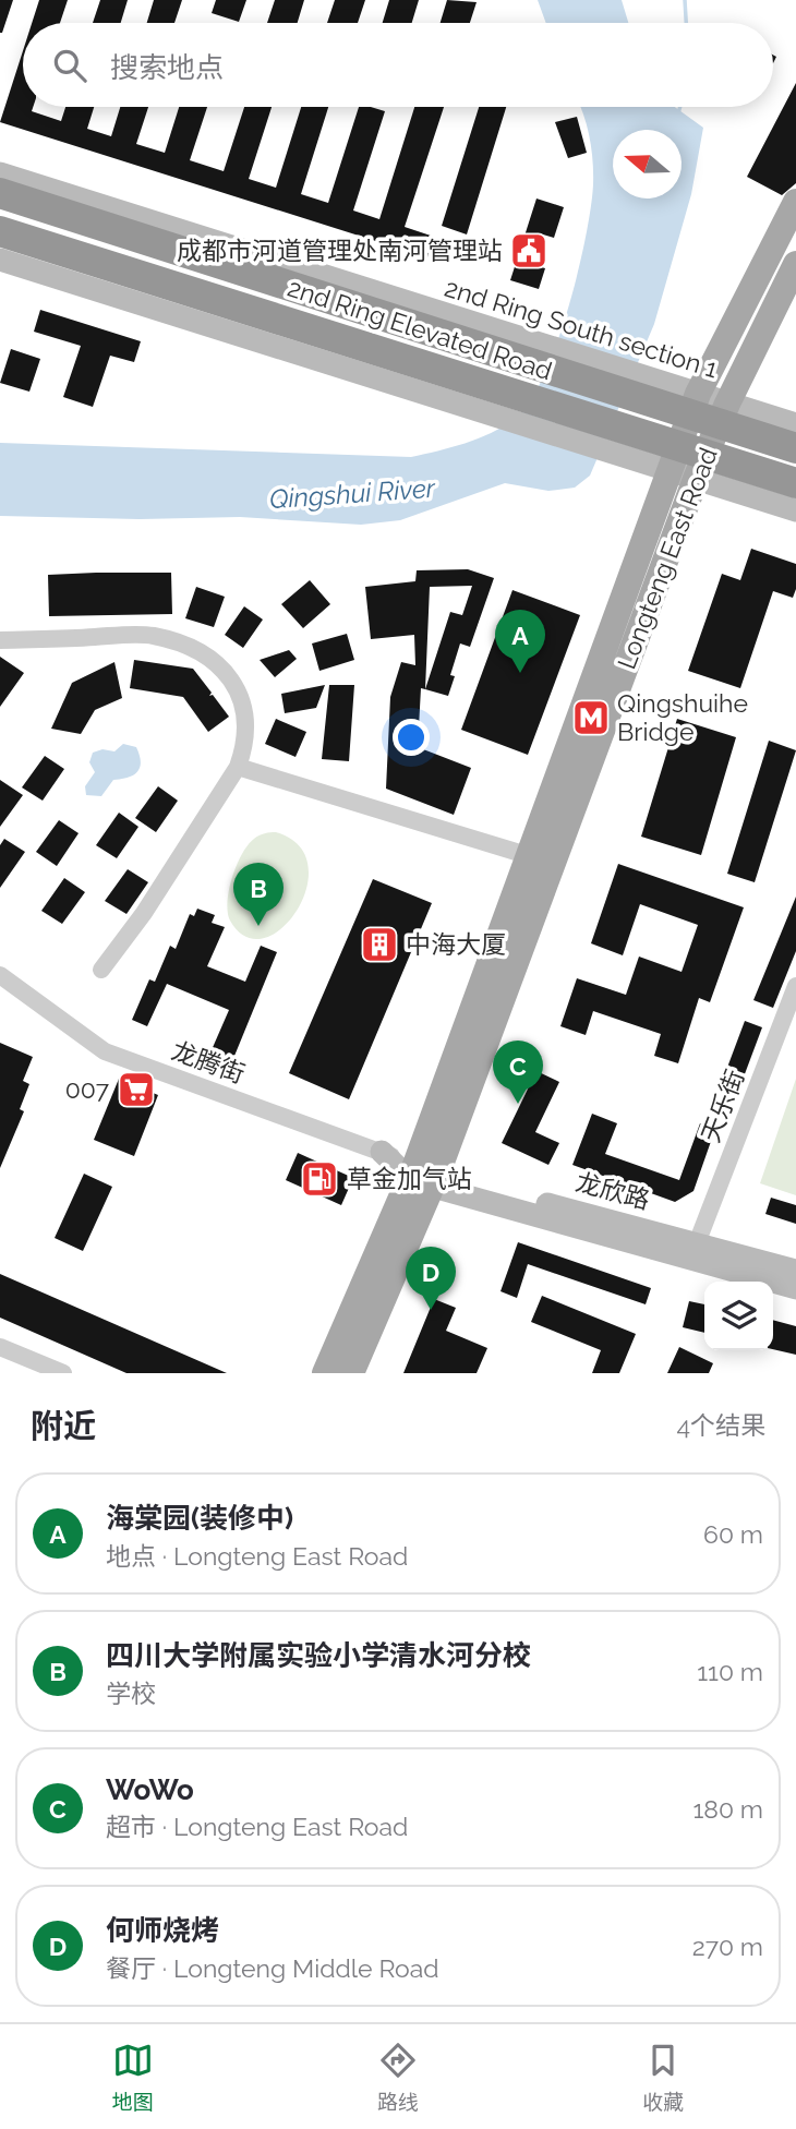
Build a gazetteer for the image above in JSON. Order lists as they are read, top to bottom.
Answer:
{
  "streets": {
    "highway": ["2nd Ring Elevated Road"],
    "main road": ["2nd Ring South section 1", "Longteng East Road", "龙欣路"],
    "street": ["龙腾街", "天乐街"]
  },
  "crossings": [
    ["2nd Ring South section 1", "Longteng East Road"],
    ["Longteng East Road", "龙欣路"],
    ["天乐街", "龙欣路"]
  ],
  "water": ["Qingshui River"],
  "places": {
    "public building": ["成都市河道管理处南河管理站"],
    "metro station": ["Qingshuihe Bridge"],
    "building": ["中海大厦"],
    "supermarket": ["007"],
    "fuel station": ["草金加气站"]
  },
  "north": "left",
  "page": {
    "search": "搜索地点",
    "pins": [
      "A",
      "B",
      "C",
      "D"
    ],
    "heading": ["附近", "4个结果"],
    "list": [
      {
        "mark": "A",
        "name": "海棠园(装修中)",
        "note": "地点 · Longteng East Road",
        "value": "60 m"
      },
      {
        "mark": "B",
        "name": "四川大学附属实验小学清水河分校",
        "note": "学校",
        "value": "110 m"
      },
      {
        "mark": "C",
        "name": "WoWo",
        "note": "超市 · Longteng East Road",
        "value": "180 m"
      },
      {
        "mark": "D",
        "name": "何师烧烤",
        "note": "餐厅 · Longteng Middle Road",
        "value": "270 m"
      }
    ],
    "nav": ["地图", "路线", "收藏"]
  }
}
